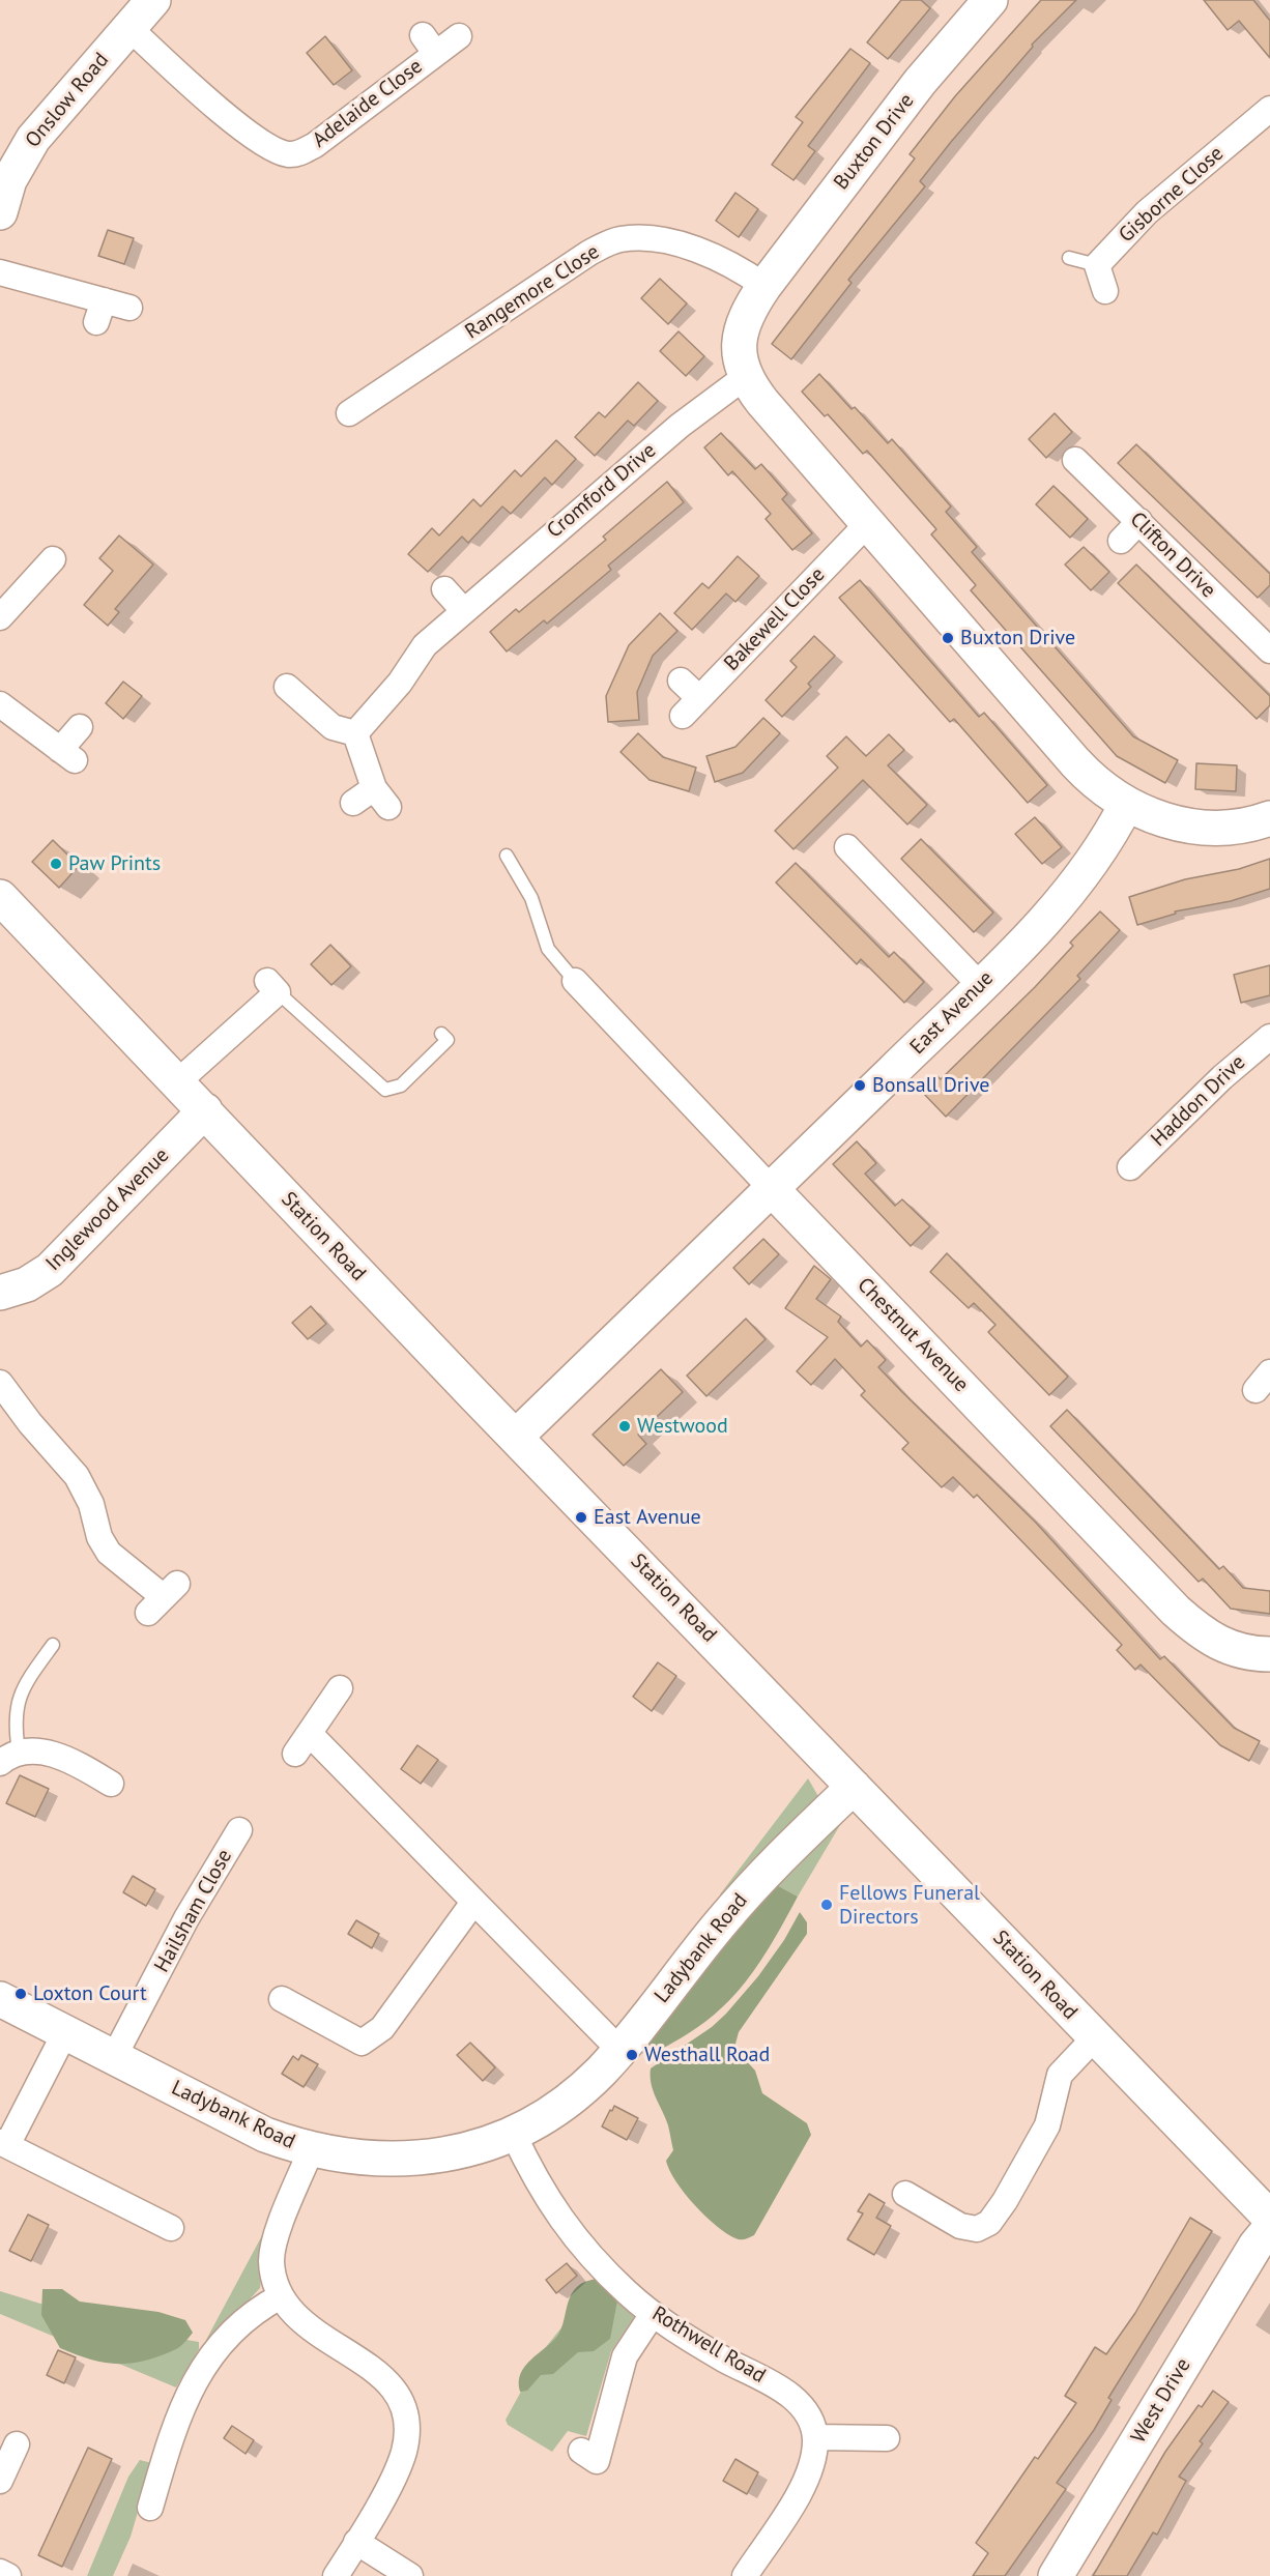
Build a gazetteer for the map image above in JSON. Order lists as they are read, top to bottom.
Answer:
{
  "streets": {
    "street": [
      "Onslow Road",
      "Adelaide Close",
      "Buxton Drive",
      "Gisborne Close",
      "Rangemore Close",
      "Cromford Drive",
      "Clifton Drive",
      "Bakewell Close",
      "East Avenue",
      "Haddon Drive",
      "Inglewood Avenue",
      "Station Road",
      "Chestnut Avenue",
      "Hailsham Close",
      "Ladybank Road",
      "Rothwell Road",
      "West Drive"
    ]
  },
  "crossings": [
    ["Onslow Road", "Adelaide Close"],
    ["Buxton Drive", "Rangemore Close"],
    ["Buxton Drive", "Cromford Drive"],
    ["Buxton Drive", "Bakewell Close"],
    ["Buxton Drive", "East Avenue"],
    ["East Avenue", "Station Road"],
    ["East Avenue", "Chestnut Avenue"],
    ["Inglewood Avenue", "Station Road"],
    ["Station Road", "Ladybank Road"],
    ["Hailsham Close", "Ladybank Road"],
    ["Ladybank Road", "Rothwell Road"]
  ],
  "places": [
    "Buxton Drive",
    "Paw Prints",
    "Bonsall Drive",
    "Westwood",
    "East Avenue",
    "Fellows Funeral Directors",
    "Loxton Court",
    "Westhall Road"
  ]
}
